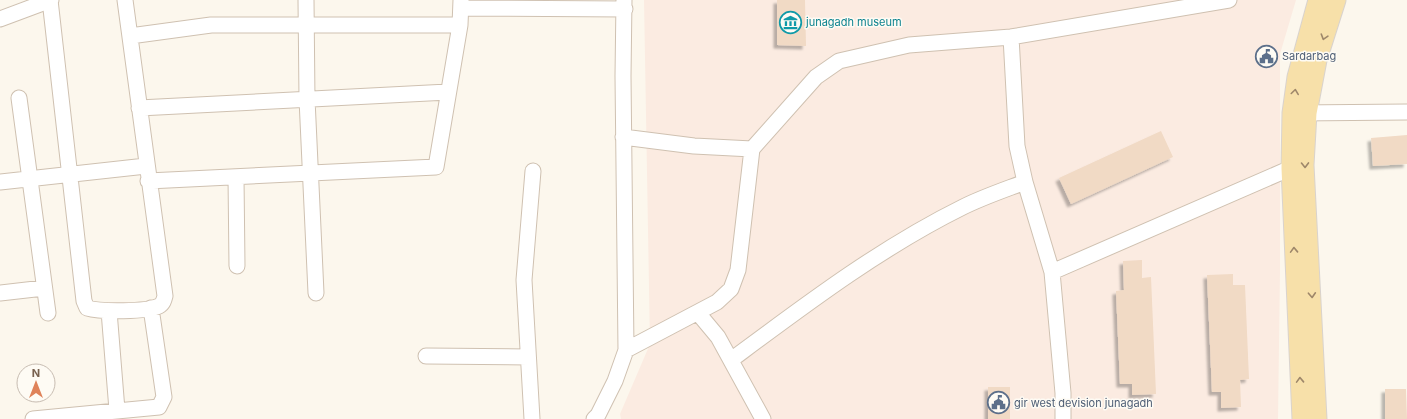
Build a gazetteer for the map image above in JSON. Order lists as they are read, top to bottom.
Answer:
{
  "places": {
    "museum": ["junagadh museum"],
    "public building": ["Sardarbag", "gir west devision junagadh"]
  },
  "north": "top"
}
